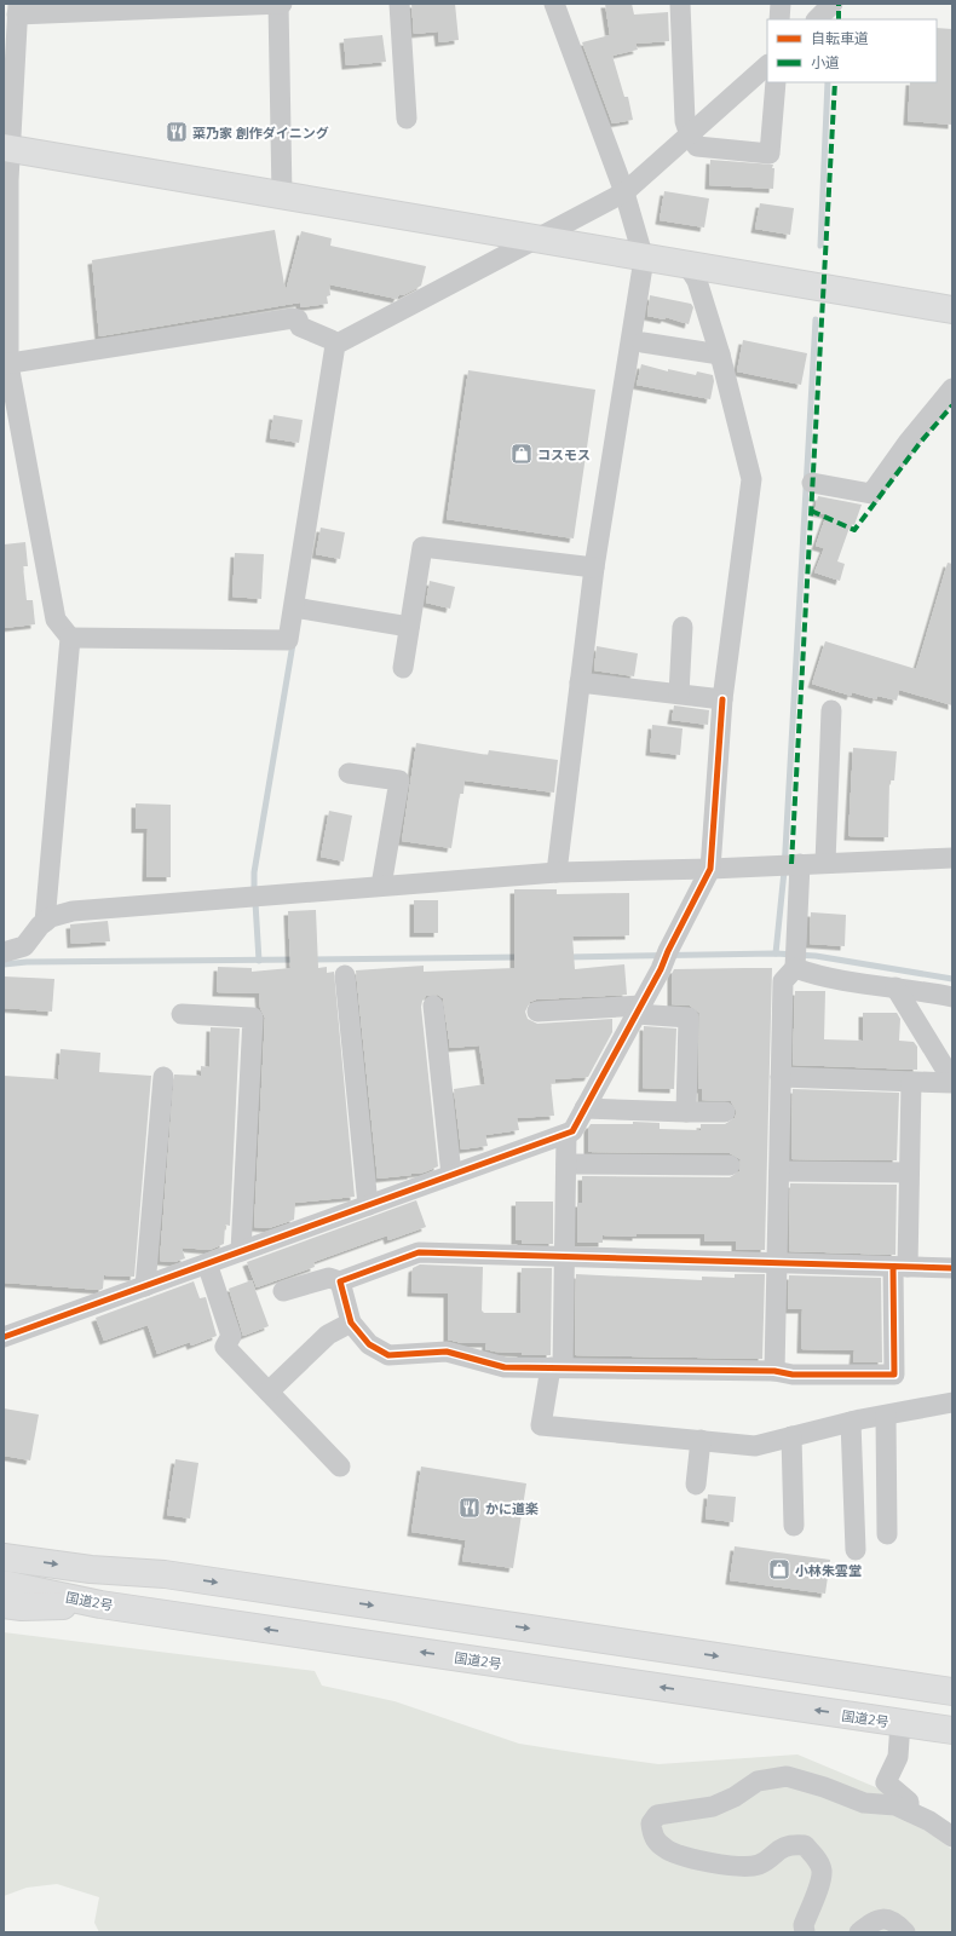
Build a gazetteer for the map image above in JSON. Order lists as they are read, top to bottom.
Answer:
{
  "streets": {
    "main road": ["国道2号"]
  },
  "places": {
    "restaurant": ["菜乃家 創作ダイニング", "かに道楽"],
    "shop": ["コスモス", "小林朱雲堂"]
  },
  "legend": ["自転車道", "小道"]
}
